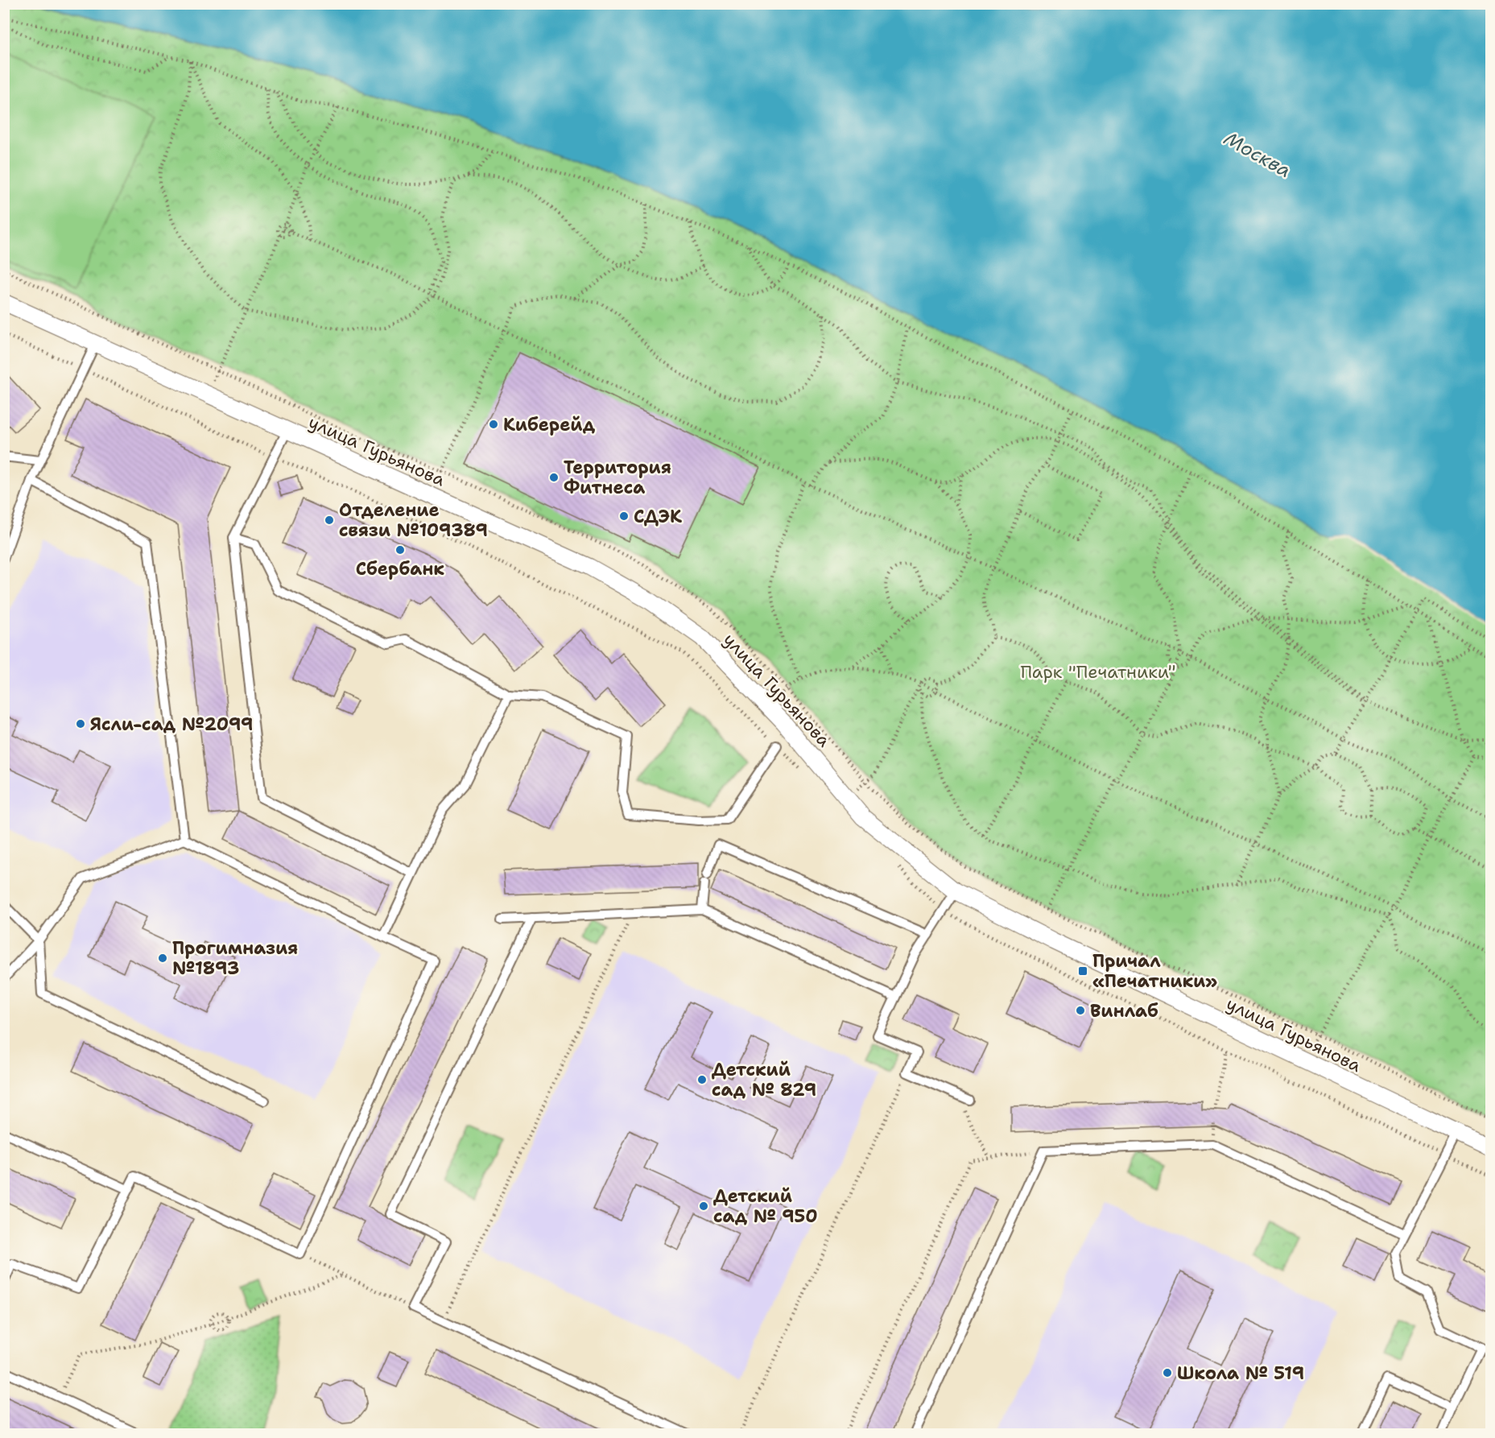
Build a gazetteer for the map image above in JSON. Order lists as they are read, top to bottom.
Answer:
{
  "streets": {
    "street": ["улица Гурьянова"]
  },
  "water": ["Москва"],
  "parks": ["Парк \"Печатники\""],
  "places": {
    "other": [
      "Киберейд",
      "Территория Фитнеса",
      "СДЭК",
      "Отделение связи №109389",
      "Сбербанк",
      "Ясли-сад №2099",
      "Прогимназия №1893",
      "Винлаб",
      "Детский сад № 829",
      "Детский сад № 950",
      "Школа № 519"
    ],
    "transit": ["Причал «Печатники»"]
  }
}
